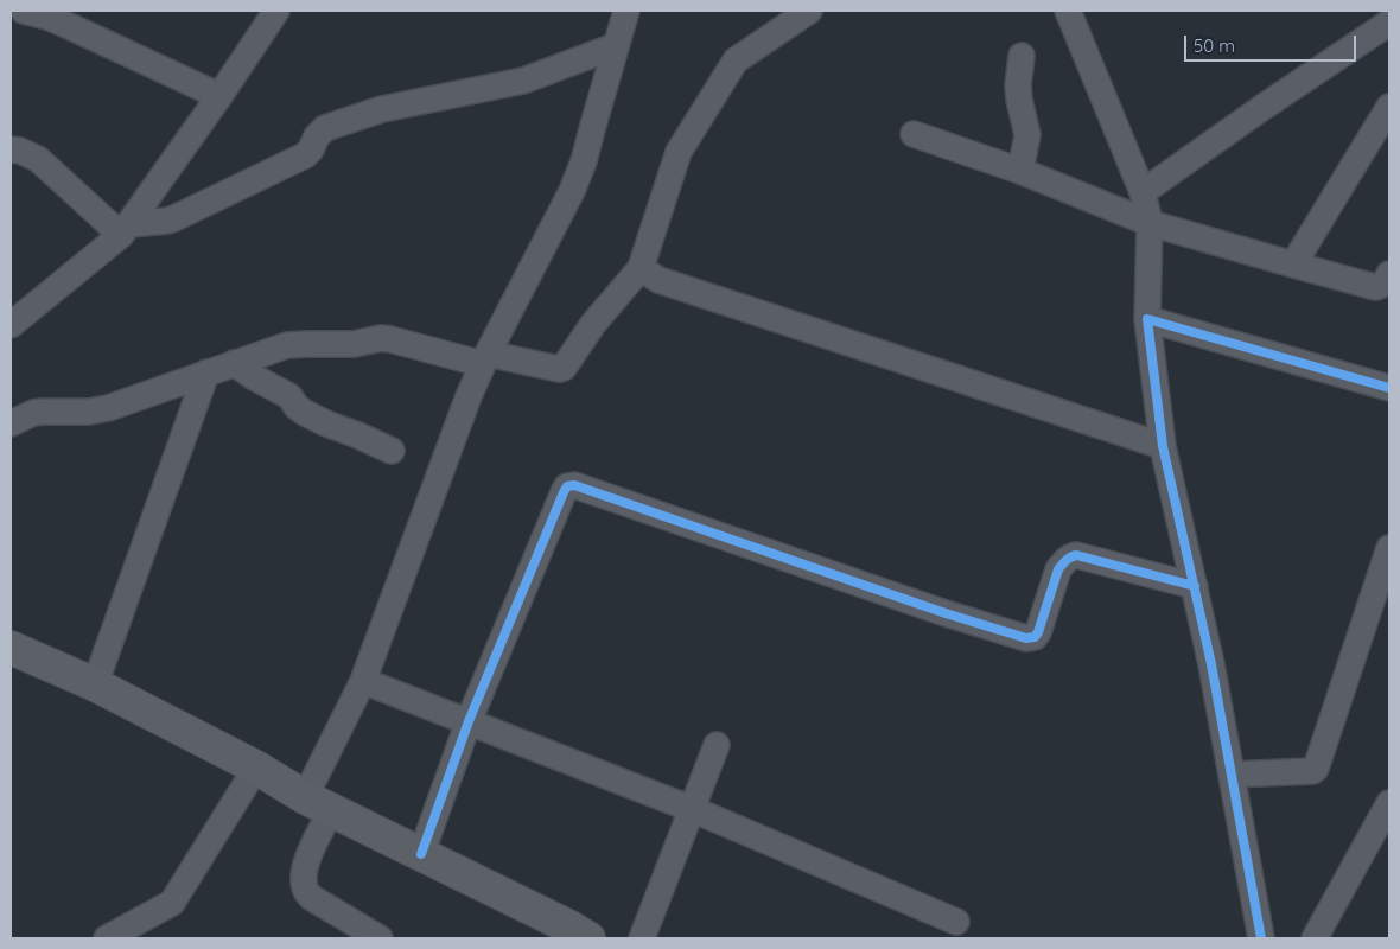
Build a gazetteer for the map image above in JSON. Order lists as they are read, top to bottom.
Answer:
{
  "scale_bar": "50 m"
}
